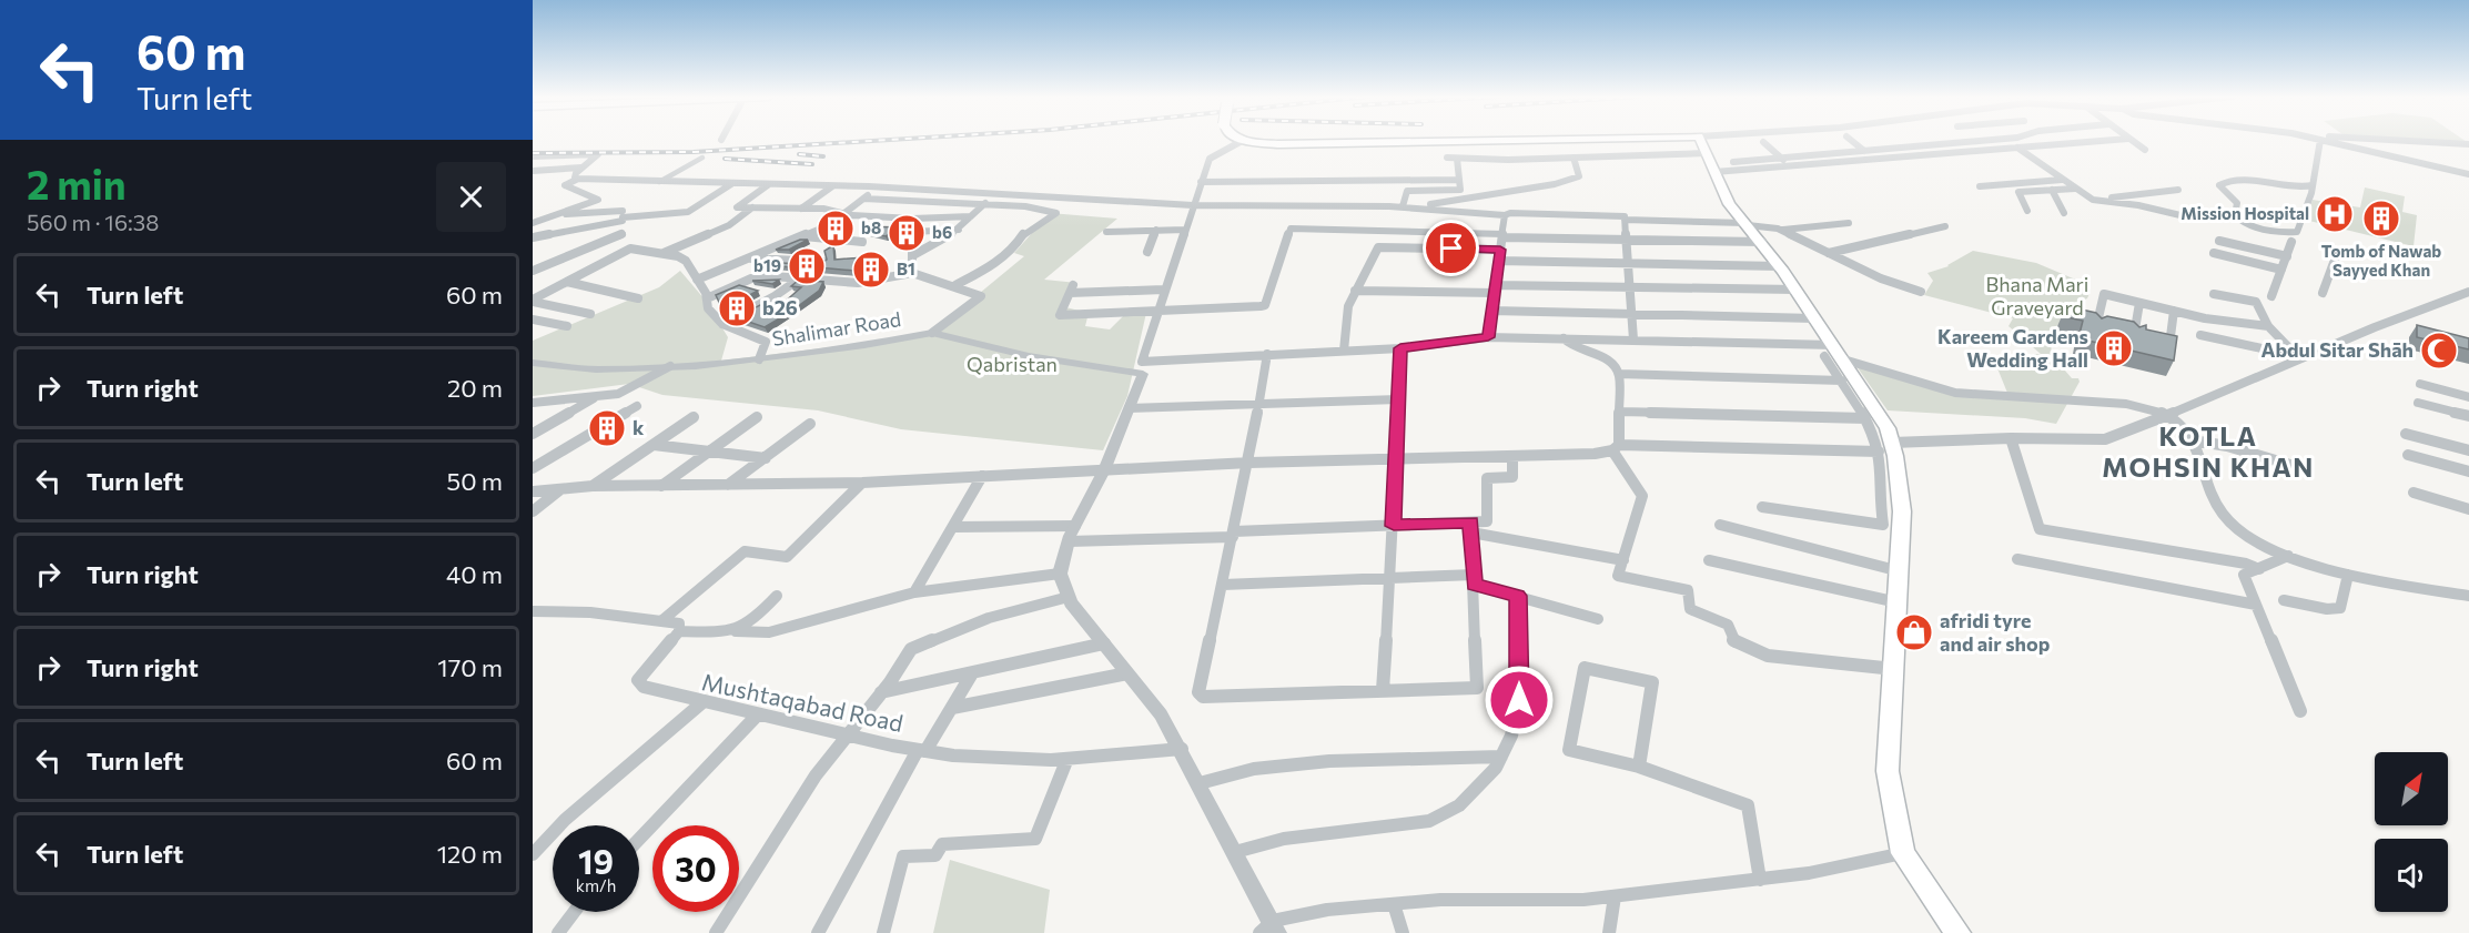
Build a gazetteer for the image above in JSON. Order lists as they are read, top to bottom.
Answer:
{
  "streets": {
    "street": ["Shalimar Road", "Mushtaqabad Road"]
  },
  "districts": ["KOTLA MOHSIN KHAN"],
  "parks": ["Bhana Mari Graveyard", "Qabristan"],
  "places": {
    "hospital": ["Mission Hospital"],
    "building": [
      "Tomb of Nawab Sayyed Khan",
      "b8",
      "b6",
      "b19",
      "B1",
      "b26",
      "Kareem Gardens Wedding Hall",
      "k"
    ],
    "mosque": ["Abdul Sitar Shāh"],
    "shop": ["afridi tyre and air shop"]
  },
  "north": "top right",
  "page": {
    "turn": ["60 m", "Turn left"],
    "heading": ["2 min", "560 m · 16:38"],
    "list": [
      {
        "name": "Turn left",
        "value": "60 m"
      },
      {
        "name": "Turn right",
        "value": "20 m"
      },
      {
        "name": "Turn left",
        "value": "50 m"
      },
      {
        "name": "Turn right",
        "value": "40 m"
      },
      {
        "name": "Turn right",
        "value": "170 m"
      },
      {
        "name": "Turn left",
        "value": "60 m"
      },
      {
        "name": "Turn left",
        "value": "120 m"
      }
    ],
    "speed": "19 km/h",
    "limit": "30"
  }
}
